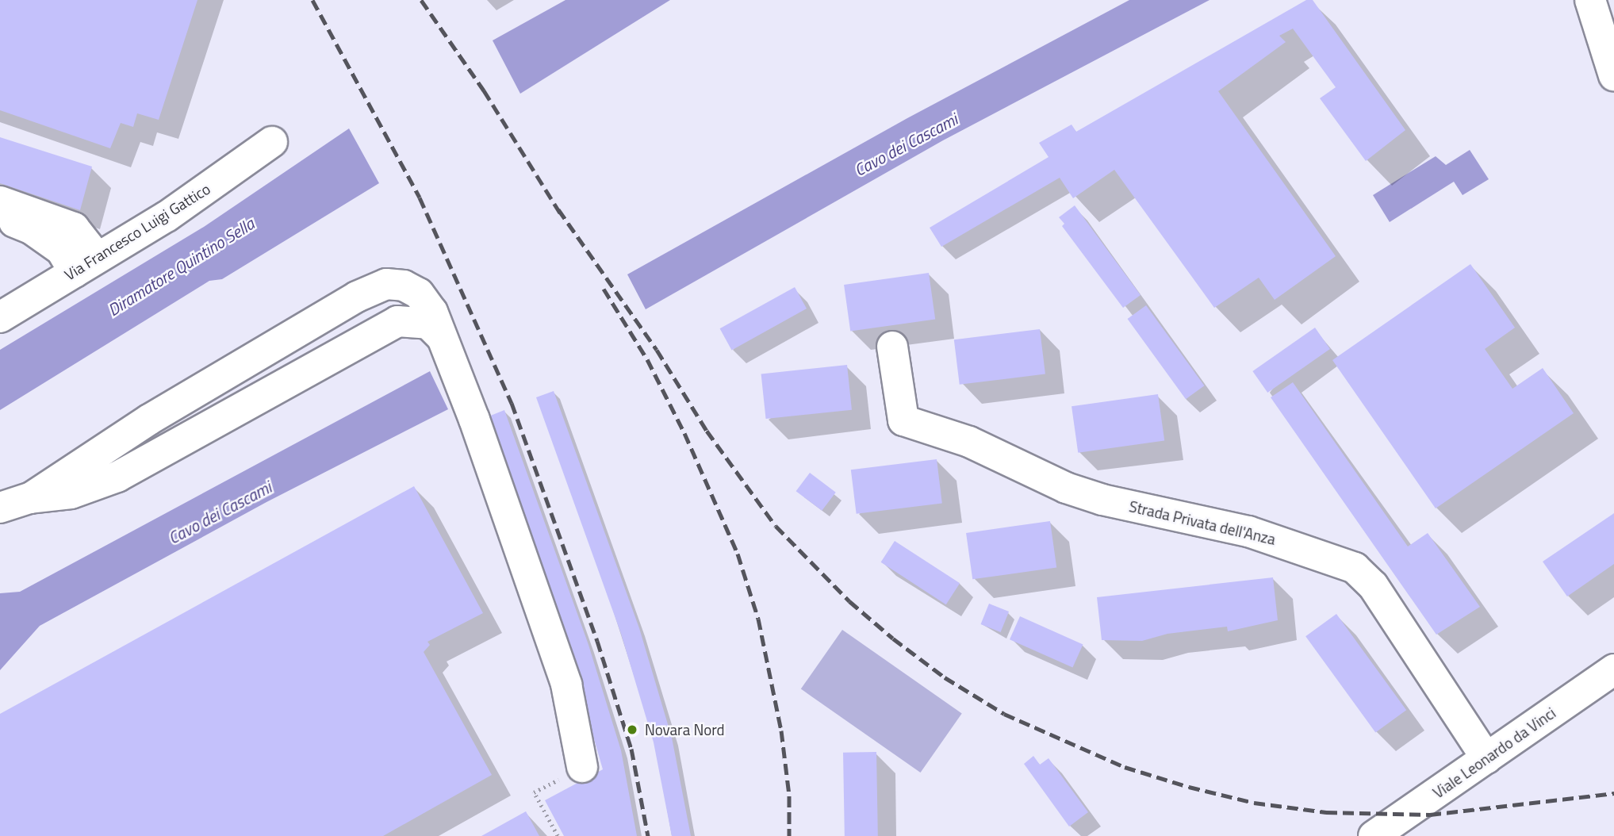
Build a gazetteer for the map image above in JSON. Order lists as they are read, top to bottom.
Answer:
{
  "streets": {
    "street": ["Via Francesco Luigi Gattico", "Strada Privata dell'Anza", "Viale Leonardo da Vinci"]
  },
  "crossings": [
    ["Strada Privata dell'Anza", "Viale Leonardo da Vinci"]
  ],
  "water": ["Cavo dei Cascami", "Diramatore Quintino Sella"],
  "places": ["Novara Nord"]
}
